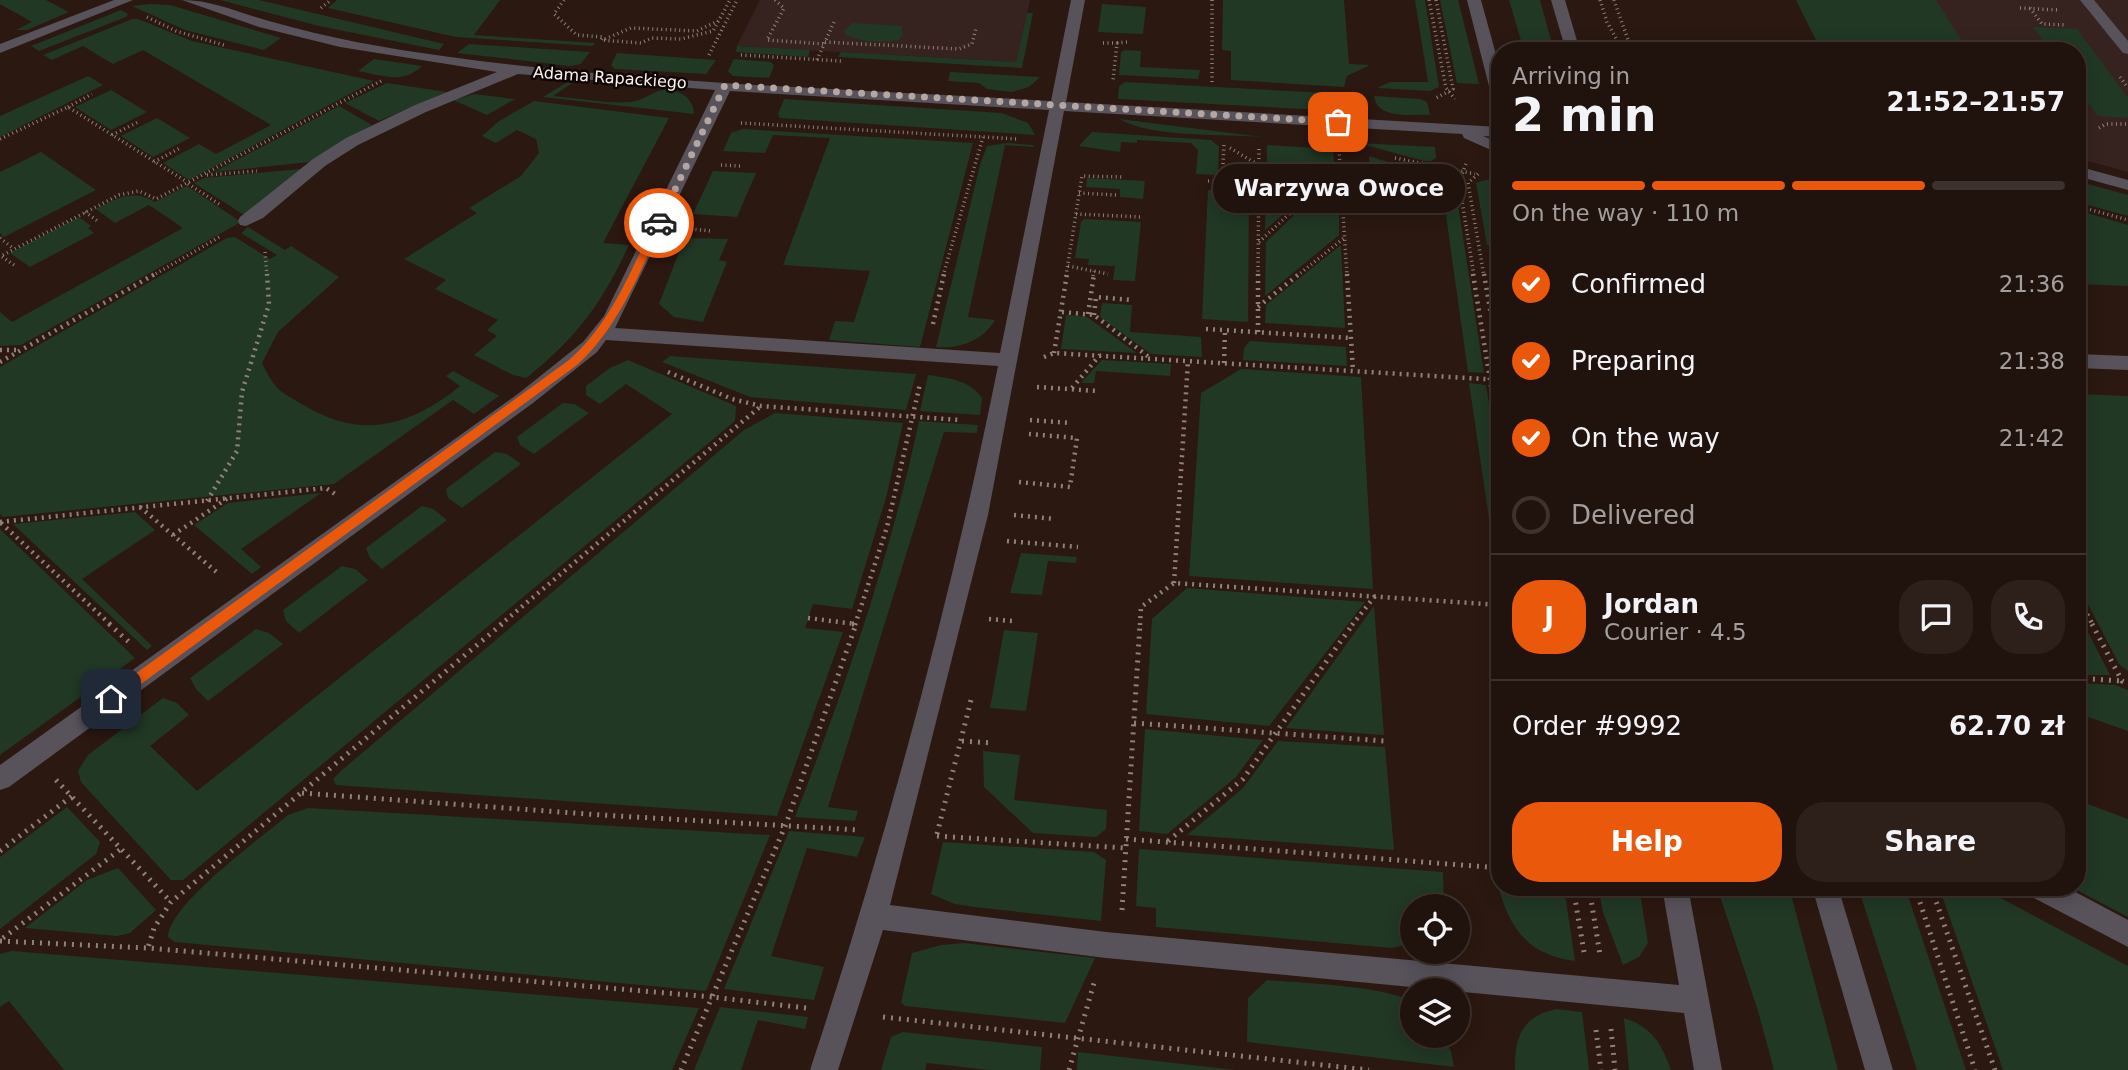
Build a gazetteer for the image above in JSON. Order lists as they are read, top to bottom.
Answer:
{
  "streets": {
    "street": ["Adama Rapackiego"]
  },
  "places": ["Warzywa Owoce"],
  "page": {
    "heading": ["2 min", "Arriving in", "21:52–21:57"],
    "panel": [
      "Jordan",
      "Courier · 4.5",
      "Order #9992",
      "62.70 zł"
    ],
    "bar": "On the way · 110 m",
    "bubble": "Warzywa Owoce",
    "list": [
      ["Confirmed", "21:36"],
      ["Preparing", "21:38"],
      ["On the way", "21:42"],
      "Delivered"
    ],
    "round": "J",
    "buttons": ["Help", "Share"]
  }
}
